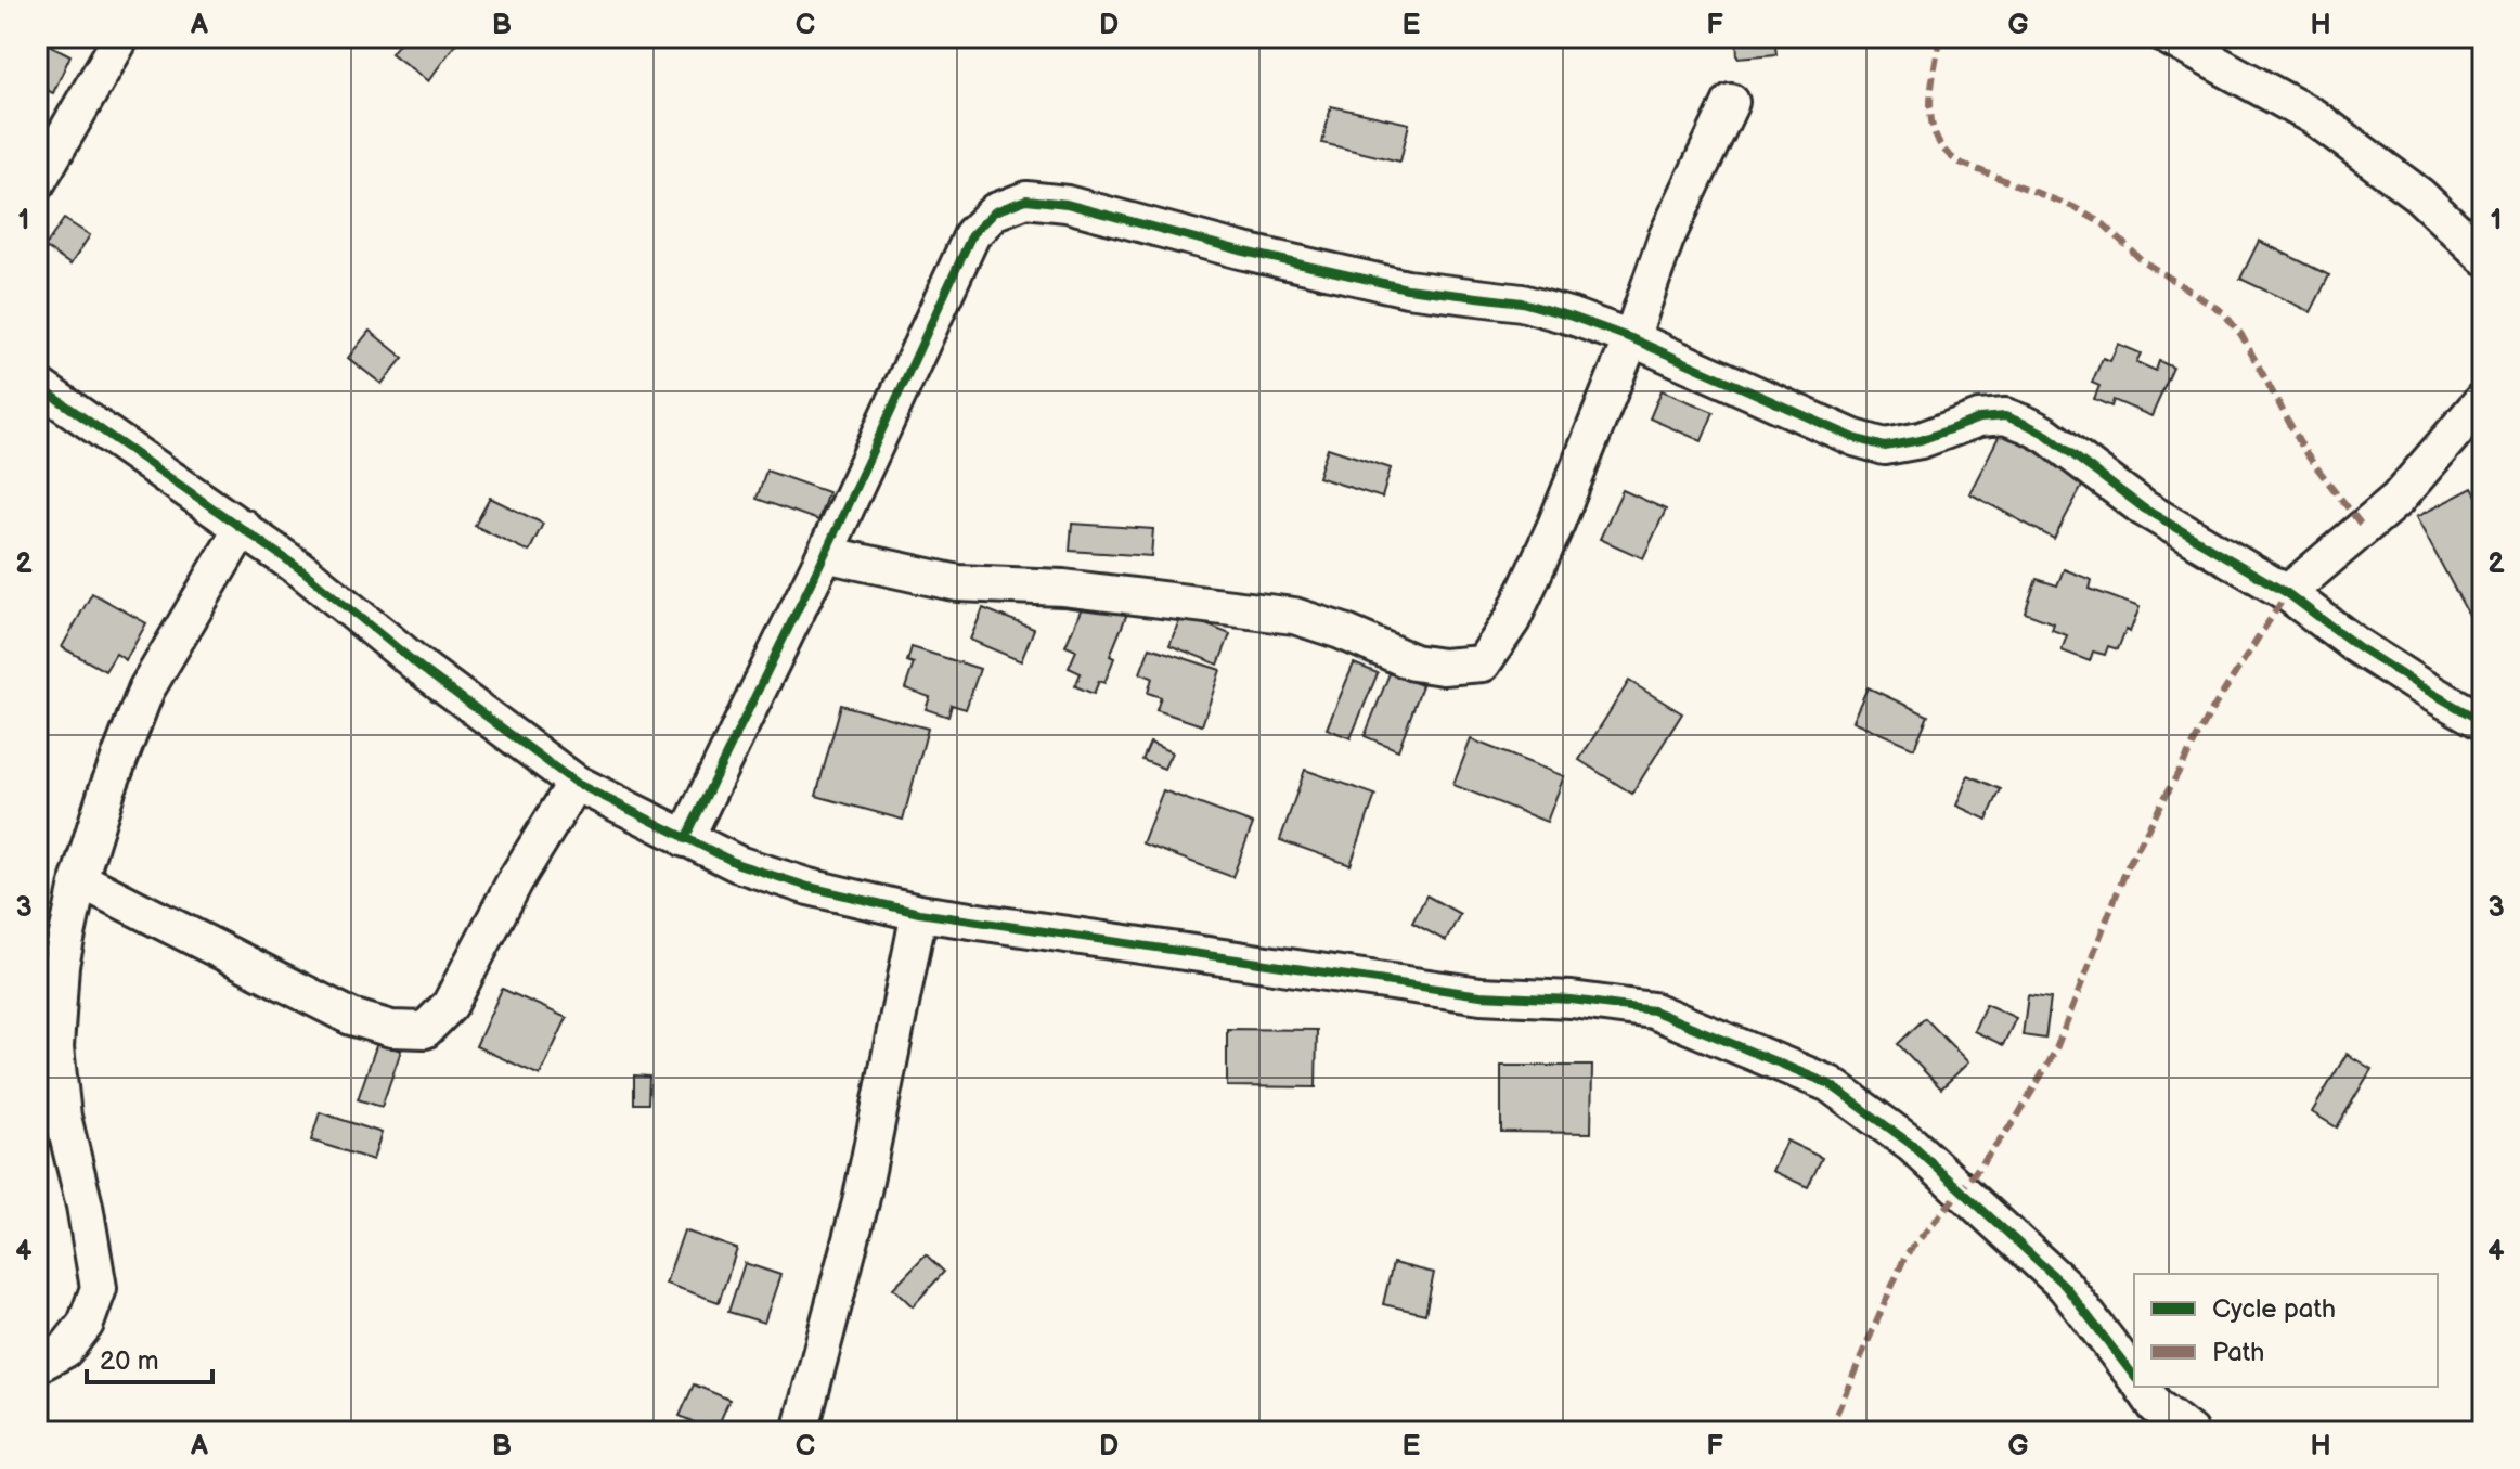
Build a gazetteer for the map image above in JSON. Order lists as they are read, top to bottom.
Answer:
{
  "legend": ["Cycle path", "Path"],
  "scale_bar": "20 m",
  "grid": {
    "columns": [
      "A",
      "B",
      "C",
      "D",
      "E",
      "F",
      "G",
      "H"
    ],
    "rows": [
      "1",
      "2",
      "3",
      "4"
    ]
  }
}
